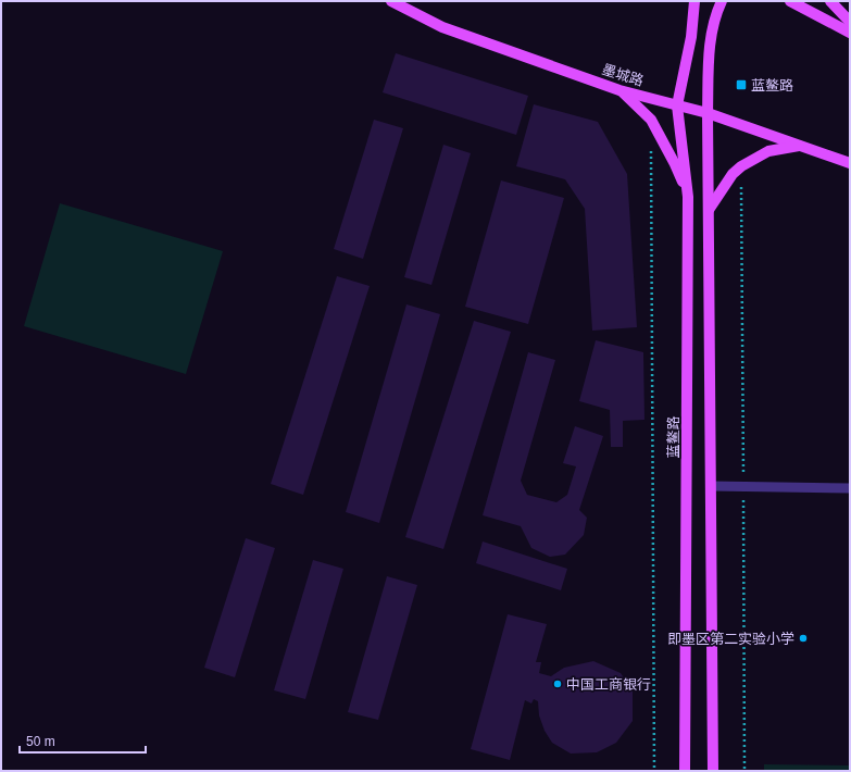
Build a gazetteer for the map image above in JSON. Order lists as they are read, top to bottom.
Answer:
{
  "streets": {
    "main road": ["墨城路", "蓝鳌路"]
  },
  "crossings": [
    ["墨城路", "蓝鳌路"]
  ],
  "places": {
    "transit": ["蓝鳌路"],
    "other": ["即墨区第二实验小学", "中国工商银行"]
  },
  "scale_bar": "50 m"
}
